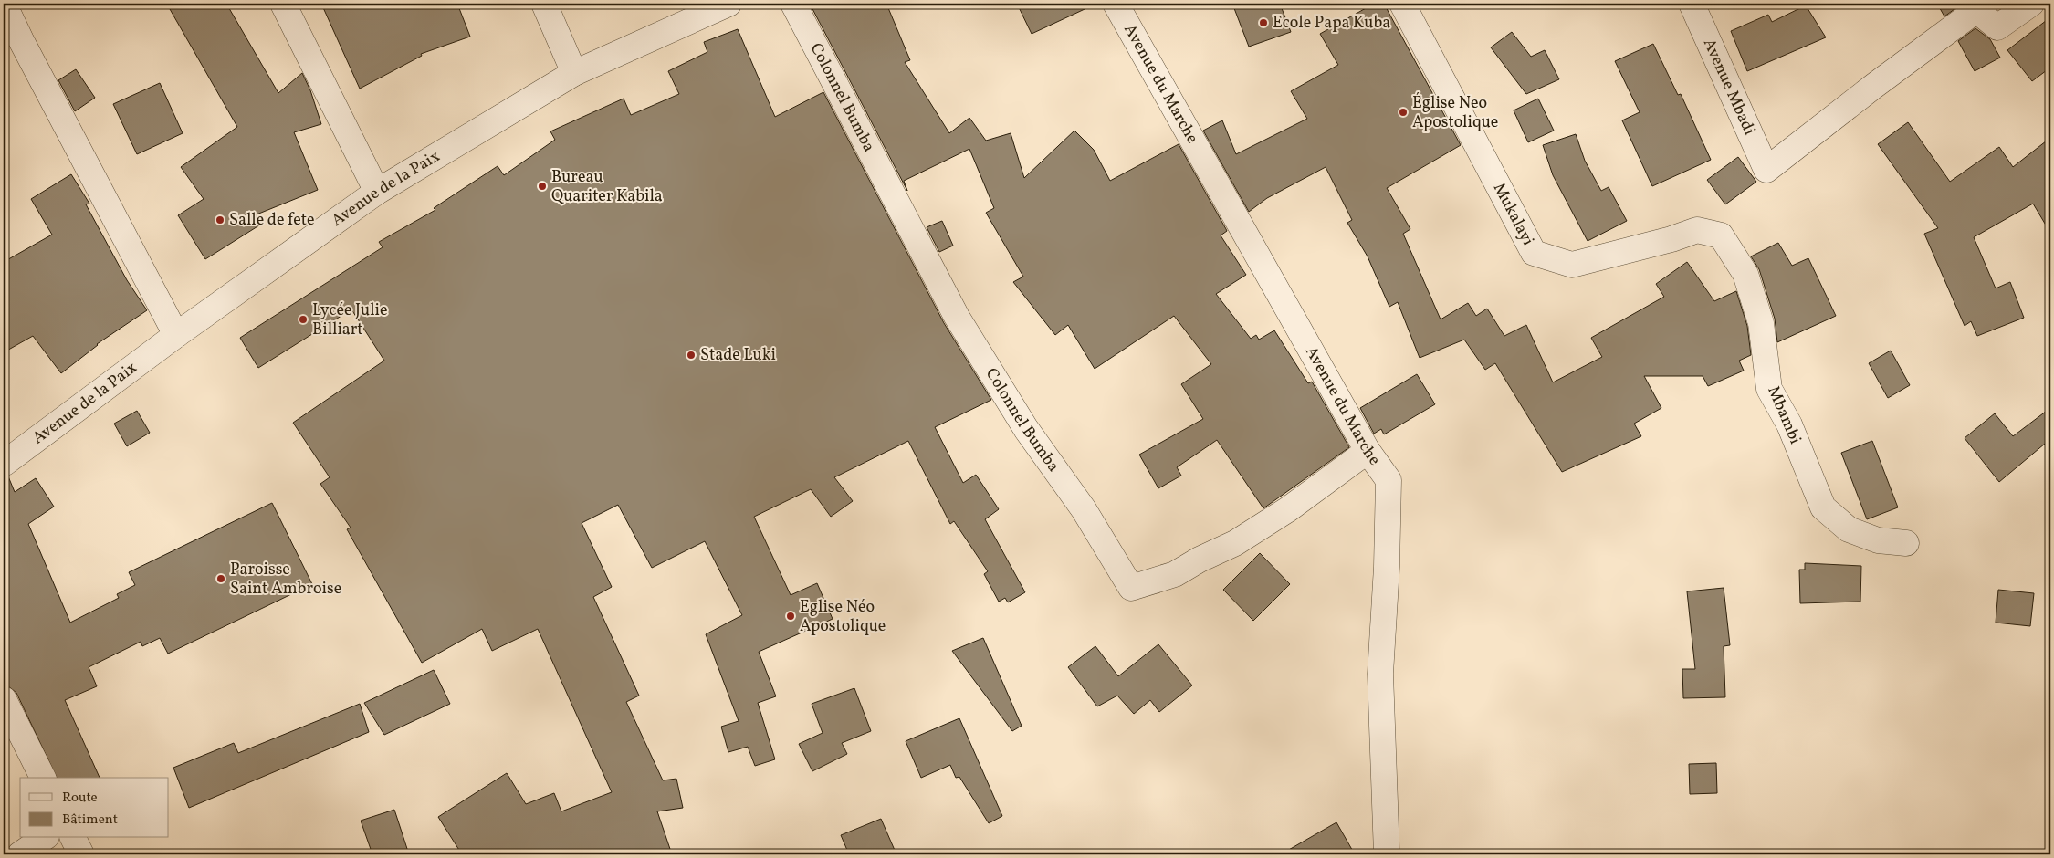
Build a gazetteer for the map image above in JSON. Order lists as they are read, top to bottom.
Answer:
{
  "streets": {
    "street": [
      "Avenue du Marche",
      "Avenue Mbadi",
      "Colonnel Bumba",
      "Avenue de la Paix",
      "Mukalayi",
      "Mbambi"
    ]
  },
  "crossings": [
    ["Avenue du Marche", "Colonnel Bumba"],
    ["Mukalayi", "Mbambi"]
  ],
  "places": [
    "Ecole Papa Kuba",
    "Église Neo Apostolique",
    "Bureau Quariter Kabila",
    "Salle de fete",
    "Lycée Julie Billiart",
    "Stade Luki",
    "Paroisse Saint Ambroise",
    "Eglise Néo Apostolique"
  ],
  "legend": ["Route", "Bâtiment"]
}
